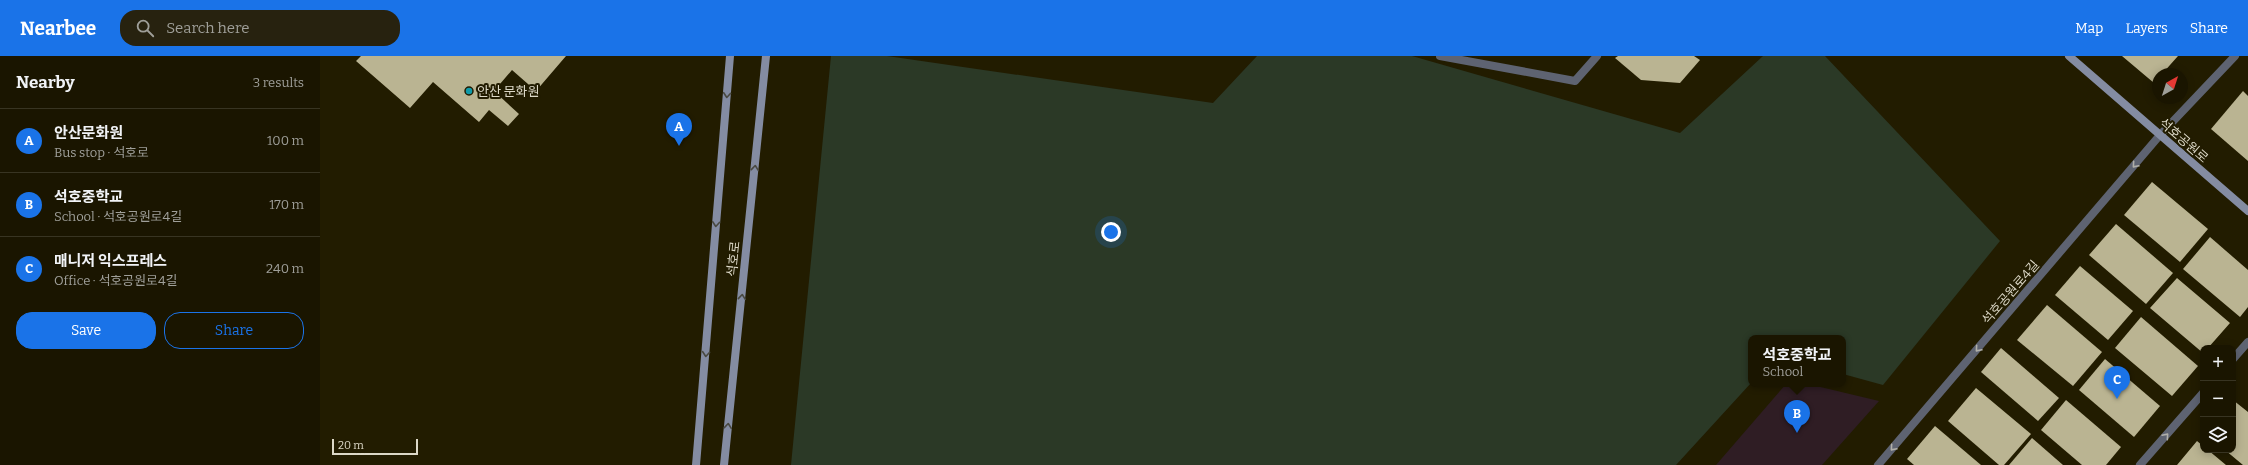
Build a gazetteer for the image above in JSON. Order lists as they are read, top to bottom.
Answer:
{
  "streets": {
    "main road": ["석호공원로", "석호로"],
    "street": ["석호공원로4길"]
  },
  "crossings": [
    ["석호공원로", "석호공원로4길"]
  ],
  "one_way": ["석호공원로4길"],
  "places": ["안산 문화원"],
  "scale_bar": "20 m",
  "north": "top right",
  "page": {
    "header": "Nearbee",
    "search": "Search here",
    "nav": ["Map", "Layers", "Share"],
    "heading": ["Nearby", "3 results"],
    "list": [
      {
        "mark": "A",
        "name": "안산문화원",
        "note": "Bus stop · 석호로",
        "value": "100 m"
      },
      {
        "mark": "B",
        "name": "석호중학교",
        "note": "School · 석호공원로4길",
        "value": "170 m"
      },
      {
        "mark": "C",
        "name": "매니저 익스프레스",
        "note": "Office · 석호공원로4길",
        "value": "240 m"
      }
    ],
    "pins": ["A", "C", "B"],
    "buttons": ["Save", "Share"],
    "popup": ["석호중학교", "School"],
    "map_buttons": ["+", "−"],
    "scale": "20 m"
  }
}
